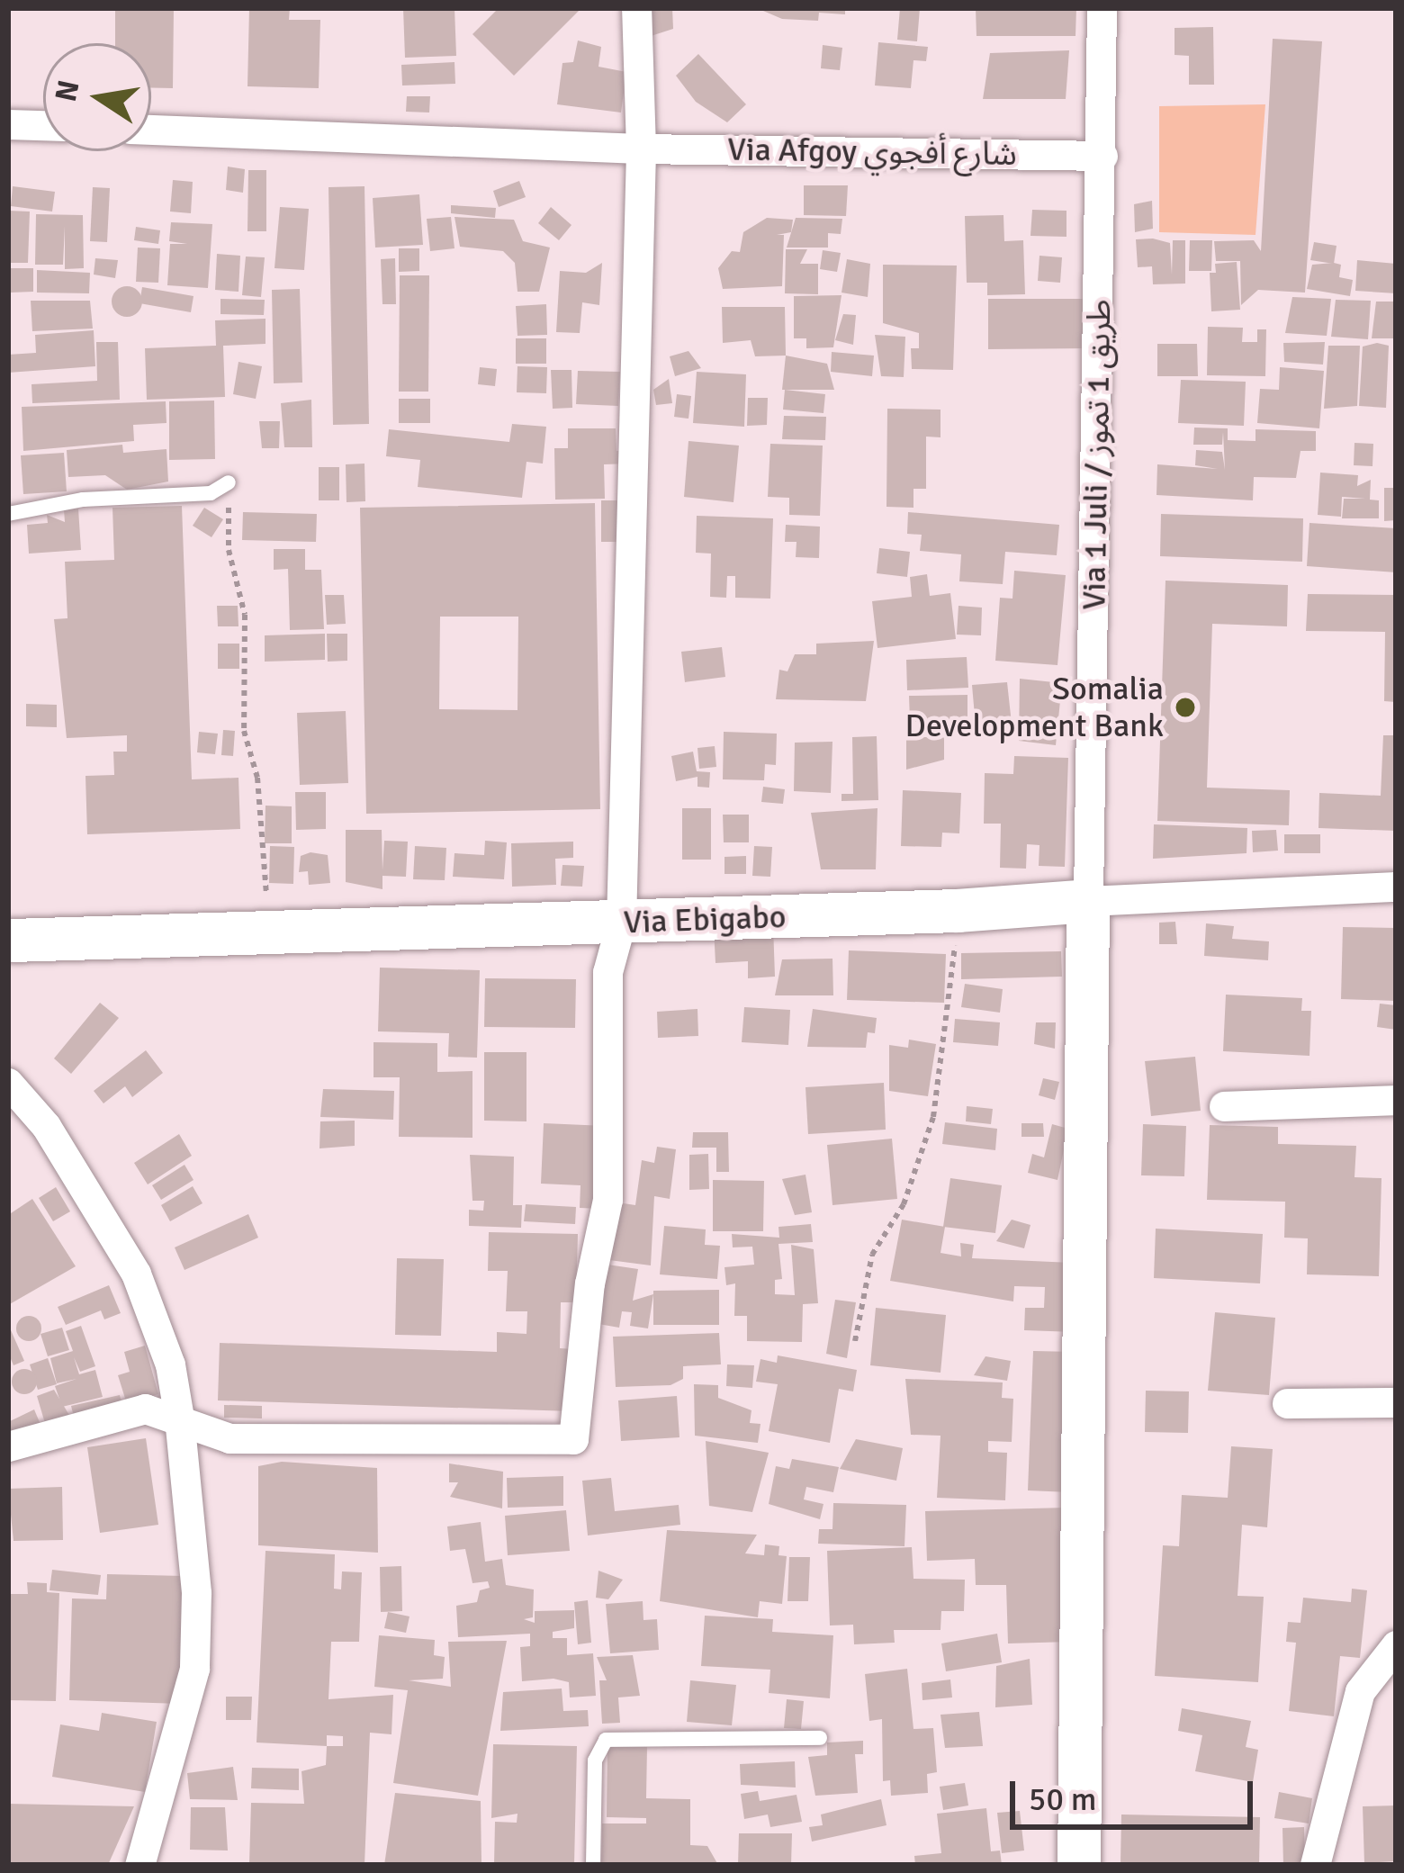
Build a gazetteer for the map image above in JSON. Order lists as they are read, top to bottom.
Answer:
{
  "streets": {
    "main road": ["Via Ebigabo"],
    "street": ["Via Afgoy شارع أفجوي", "Via 1 Juli / طريق 1 تموز"]
  },
  "crossings": [
    ["Via Afgoy شارع أفجوي", "Via 1 Juli / طريق 1 تموز"],
    ["Via 1 Juli / طريق 1 تموز", "Via Ebigabo"]
  ],
  "places": ["Somalia Development Bank"],
  "scale_bar": "50 m",
  "north": "left"
}
